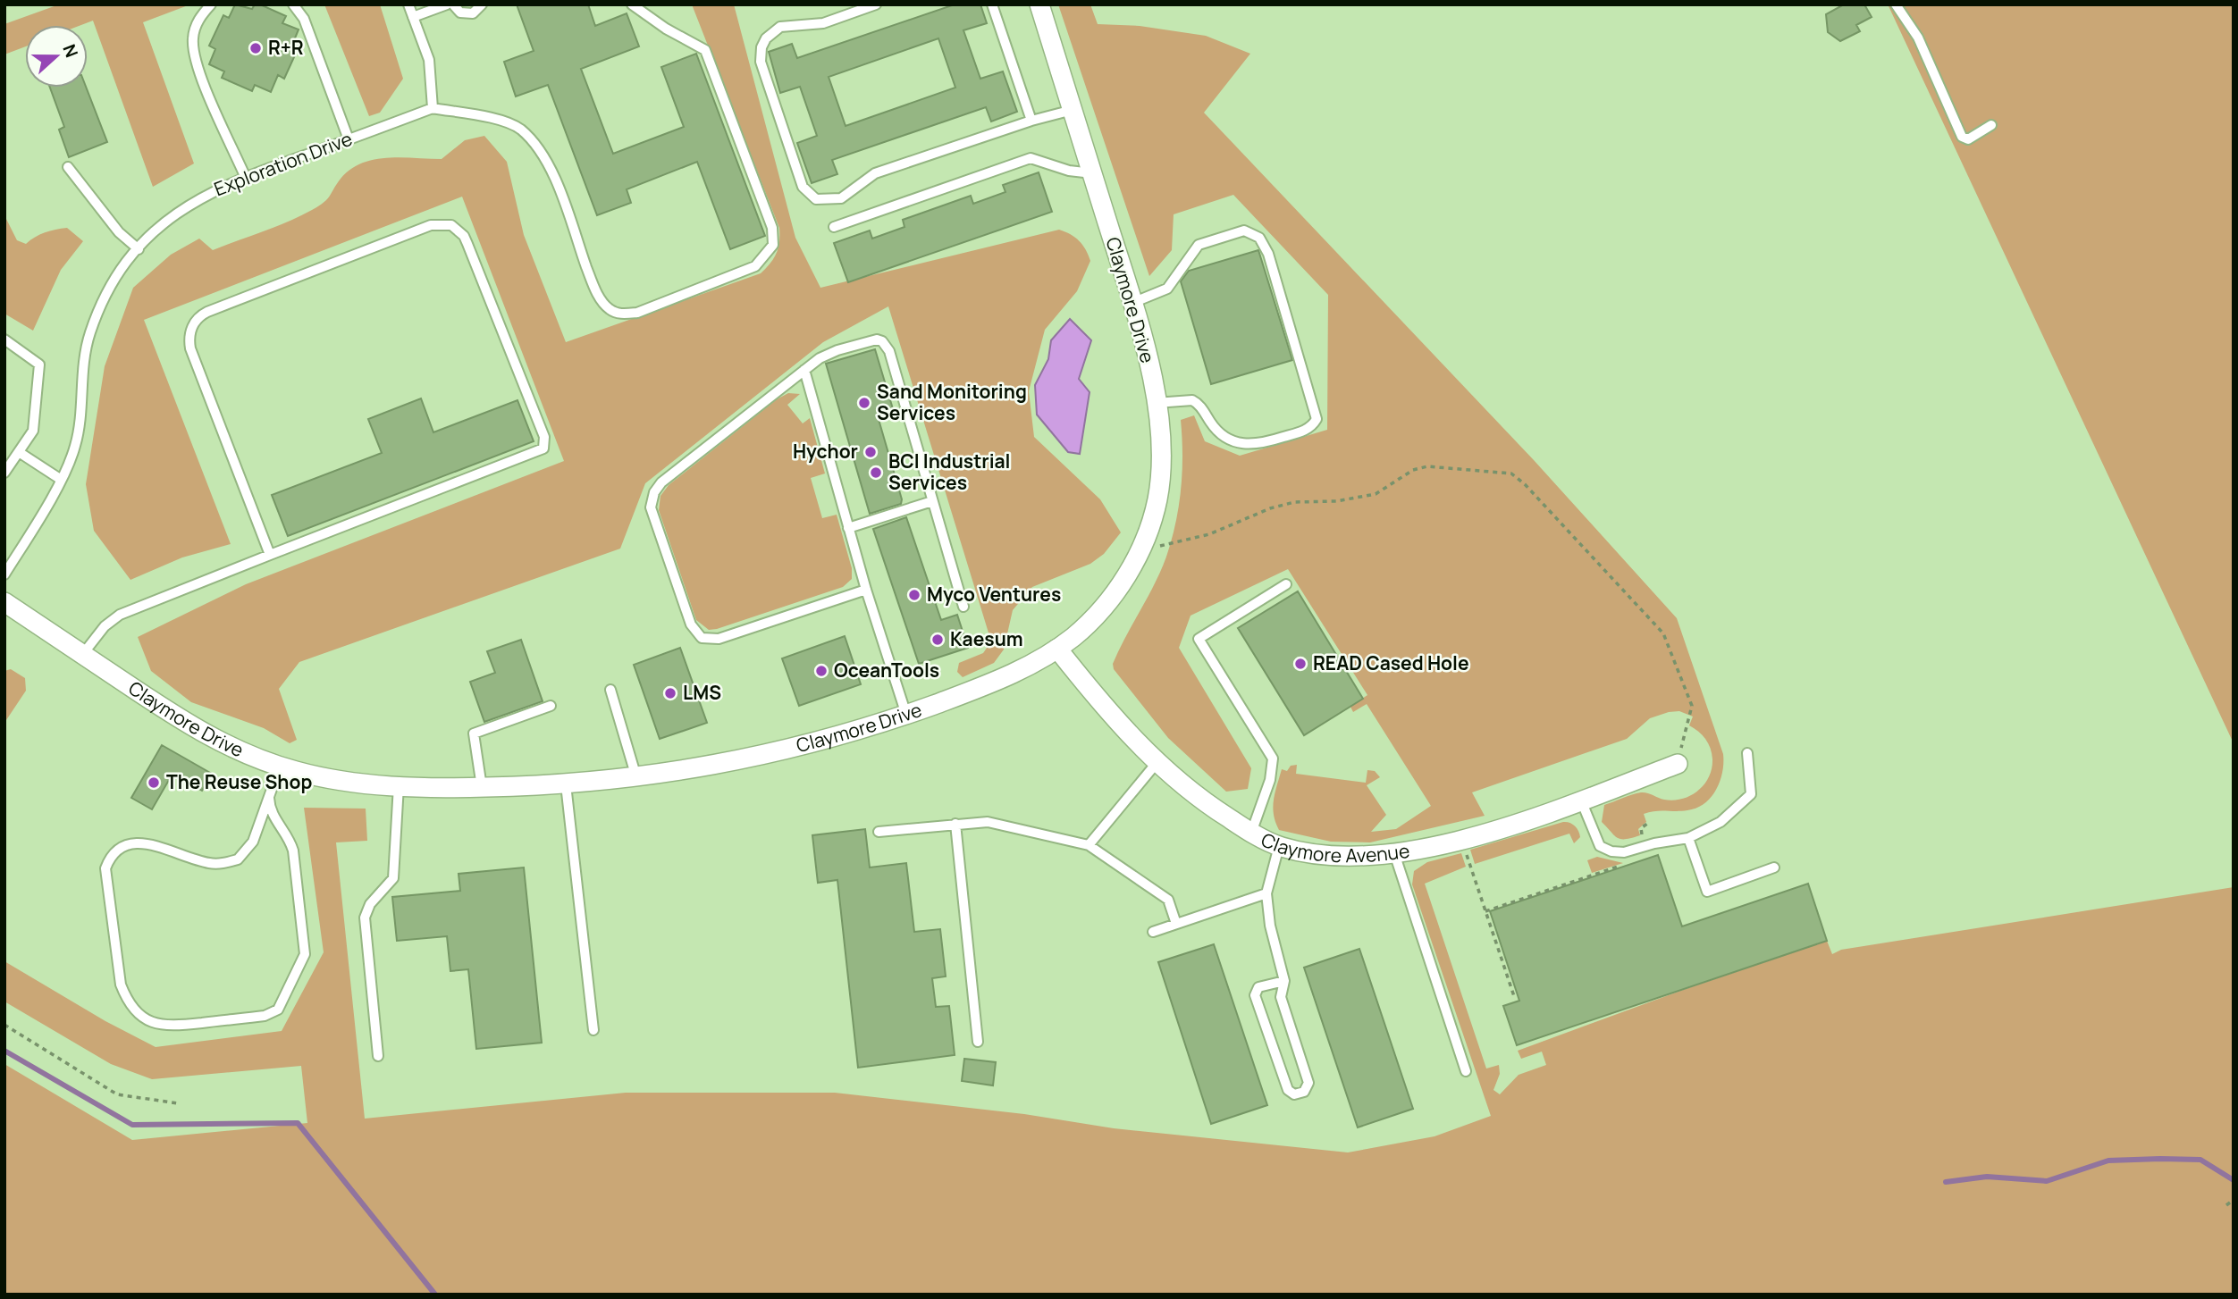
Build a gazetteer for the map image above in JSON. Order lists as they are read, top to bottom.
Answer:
{
  "streets": {
    "street": ["Claymore Drive", "Claymore Avenue"],
    "lane": ["Exploration Drive"]
  },
  "crossings": [
    ["Claymore Drive", "Claymore Avenue"]
  ],
  "places": [
    "R+R",
    "Sand Monitoring Services",
    "Hychor",
    "BCI Industrial Services",
    "Myco Ventures",
    "Kaesum",
    "READ Cased Hole",
    "OceanTools",
    "LMS",
    "The Reuse Shop"
  ],
  "north": "right"
}
